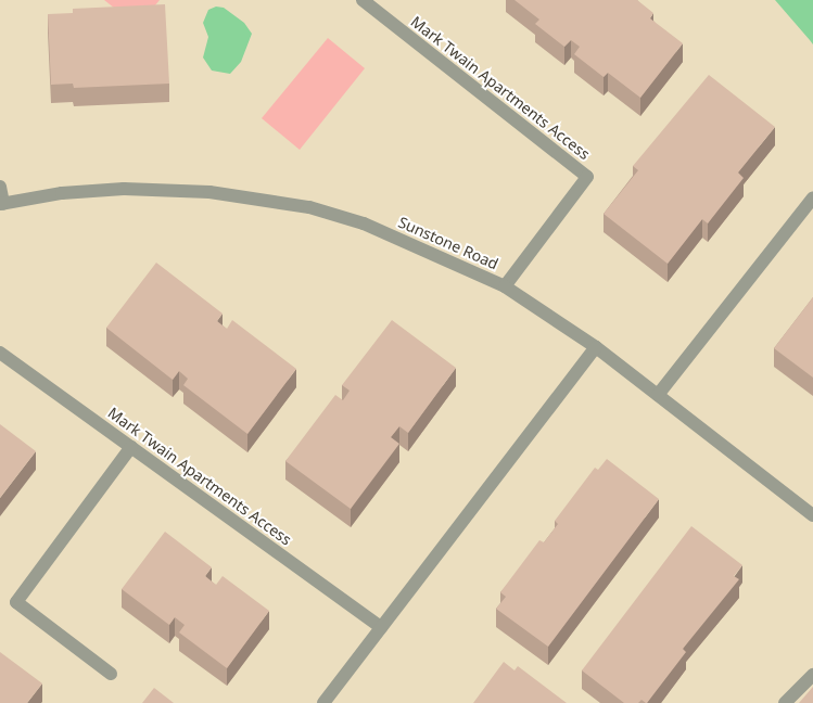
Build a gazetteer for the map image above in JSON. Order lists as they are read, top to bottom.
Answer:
{
  "streets": {
    "street": ["Mark Twain Apartments Access", "Sunstone Road"]
  },
  "crossings": [
    ["Mark Twain Apartments Access", "Sunstone Road"]
  ]
}
